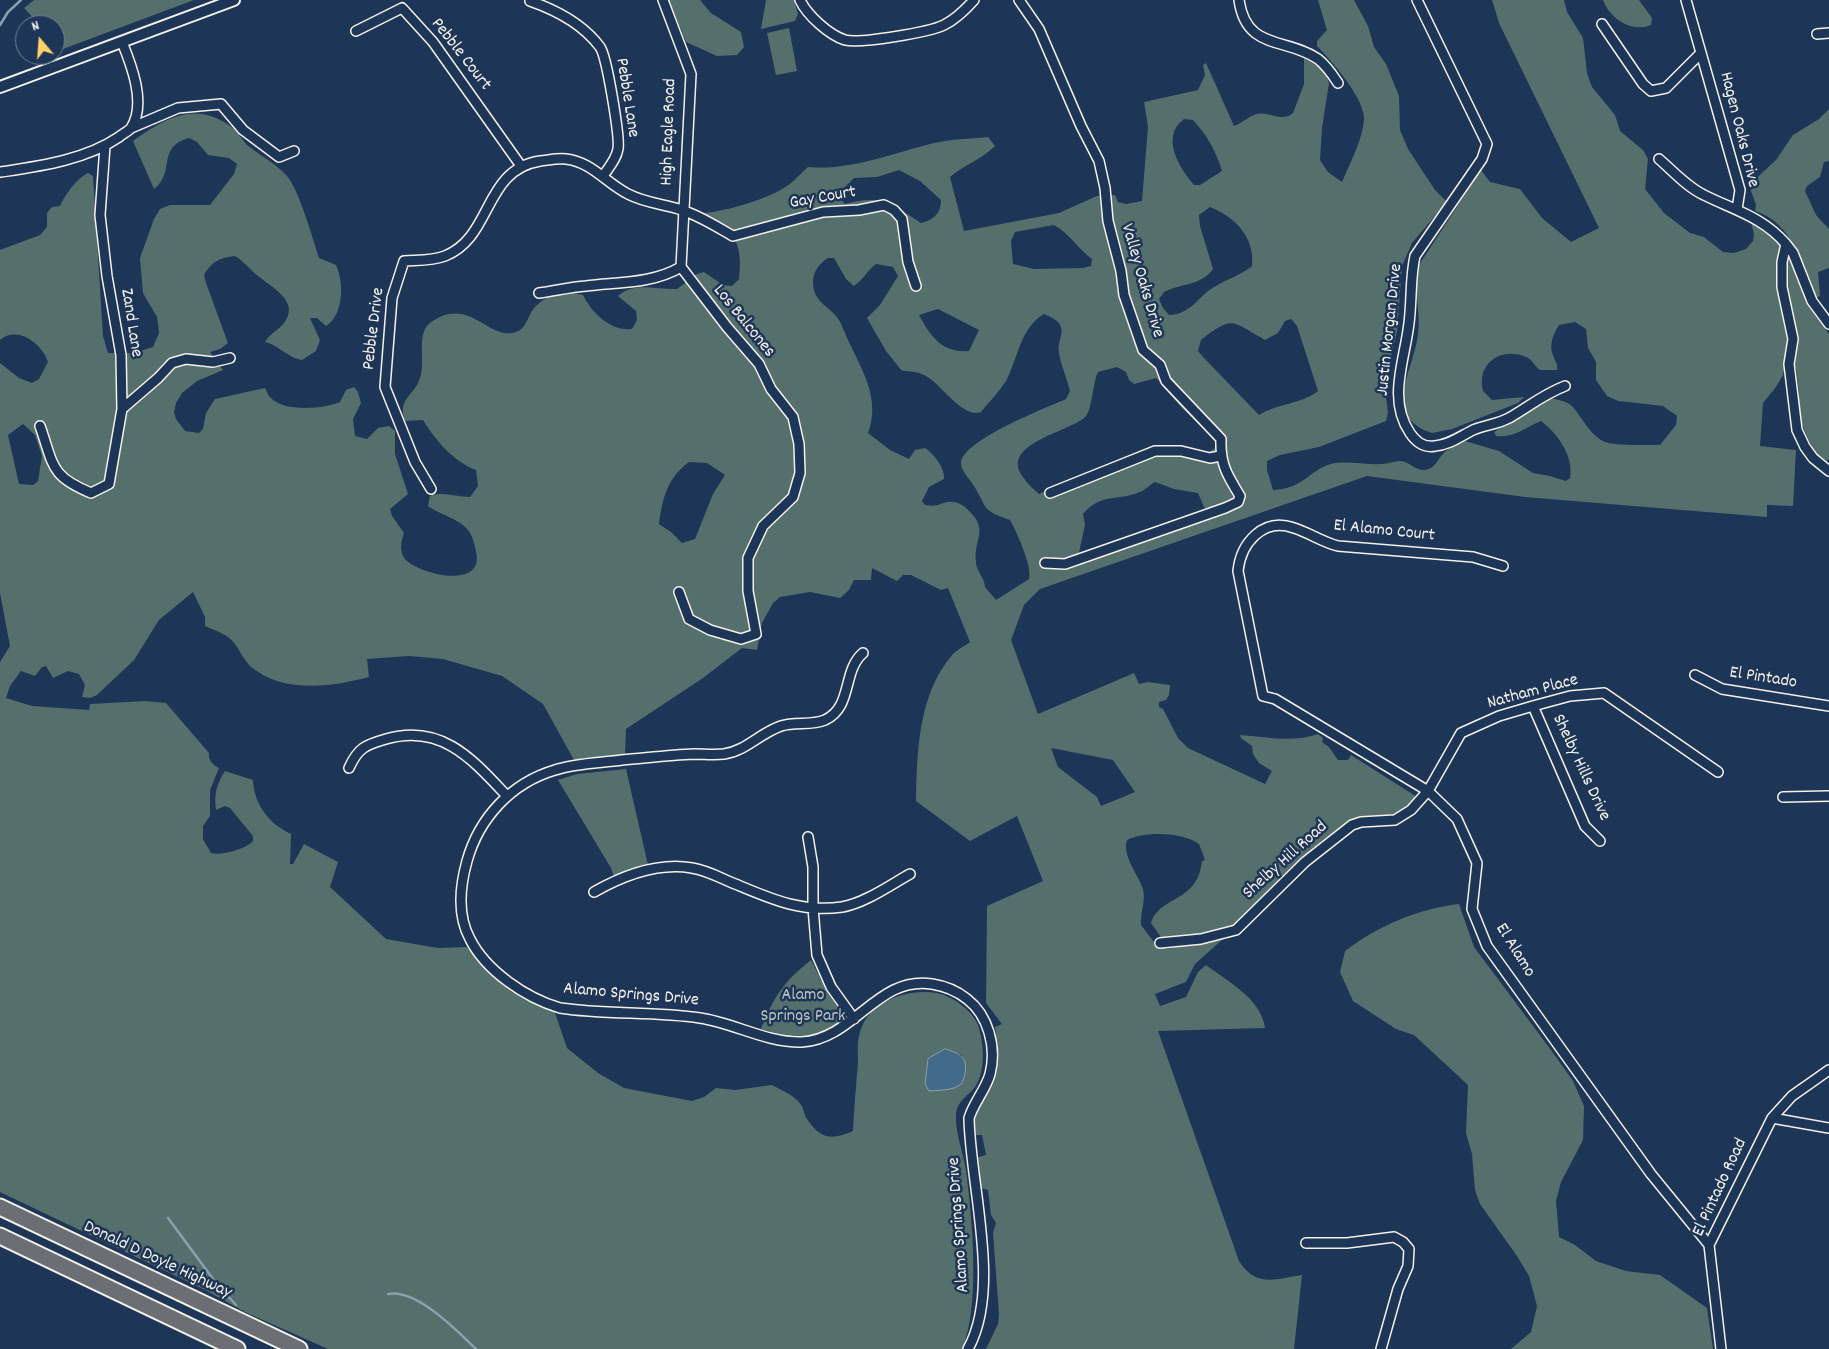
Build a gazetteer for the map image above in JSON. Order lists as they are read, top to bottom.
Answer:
{
  "streets": {
    "highway": ["Donald D Doyle Highway"],
    "street": [
      "Pebble Court",
      "Pebble Lane",
      "Hagen Oaks Drive",
      "High Eagle Road",
      "Gay Court",
      "Valley Oaks Drive",
      "Los Balcones",
      "Zand Lane",
      "Pebble Drive",
      "Justin Morgan Drive",
      "El Alamo Court",
      "El Pintado",
      "Natham Place",
      "Shelby Hills Drive",
      "Shelby Hill Road",
      "El Alamo",
      "Alamo Springs Drive",
      "El Pintado Road"
    ]
  },
  "crossings": [
    ["Pebble Court", "Pebble Drive"],
    ["High Eagle Road", "Gay Court"],
    ["High Eagle Road", "Los Balcones"],
    ["El Alamo Court", "El Alamo"],
    ["Natham Place", "Shelby Hills Drive"],
    ["Natham Place", "Shelby Hill Road"],
    ["Natham Place", "El Alamo"],
    ["Shelby Hill Road", "El Alamo"],
    ["El Alamo", "El Pintado Road"]
  ],
  "parks": ["Alamo Springs Park"],
  "north": "top"
}
